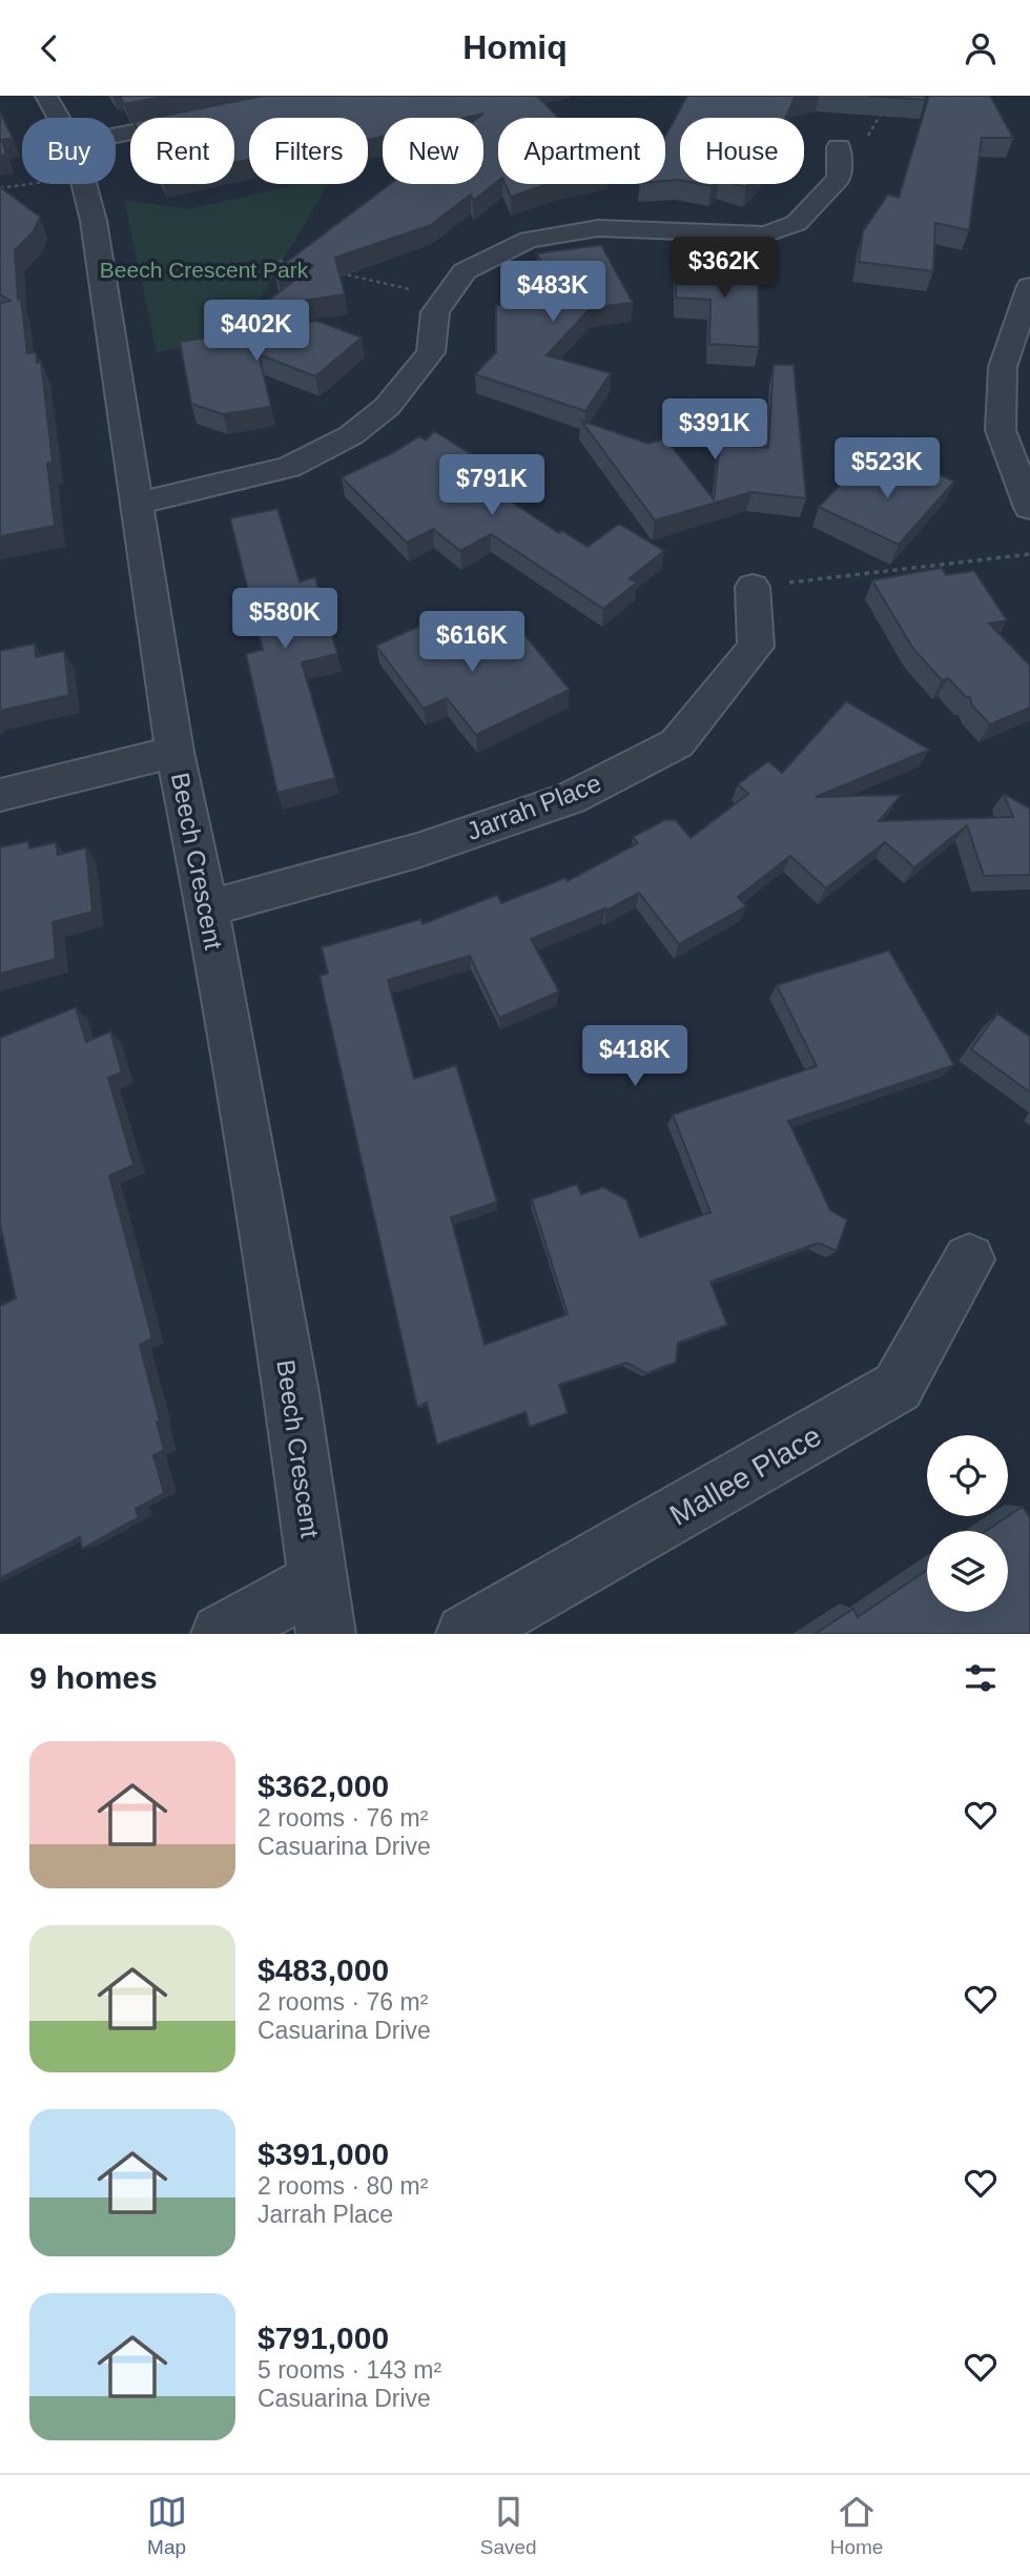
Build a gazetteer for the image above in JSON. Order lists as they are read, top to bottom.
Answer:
{
  "streets": {
    "street": ["Jarrah Place", "Beech Crescent", "Mallee Place"]
  },
  "crossings": [
    ["Jarrah Place", "Beech Crescent"]
  ],
  "parks": ["Beech Crescent Park"],
  "page": {
    "header": "Homiq",
    "chip": [
      "Buy",
      "Rent",
      "Filters",
      "New",
      "Apartment",
      "House"
    ],
    "price": [
      "$362K",
      "$483K",
      "$402K",
      "$391K",
      "$523K",
      "$791K",
      "$580K",
      "$616K",
      "$418K"
    ],
    "heading": "9 homes",
    "list": [
      {
        "name": "$362,000",
        "note": "2 rooms · 76 m² · Casuarina Drive"
      },
      {
        "name": "$483,000",
        "note": "2 rooms · 76 m² · Casuarina Drive"
      },
      {
        "name": "$391,000",
        "note": "2 rooms · 80 m² · Jarrah Place"
      },
      {
        "name": "$791,000",
        "note": "5 rooms · 143 m² · Casuarina Drive"
      }
    ],
    "tabs": ["Map", "Saved", "Home"]
  }
}
